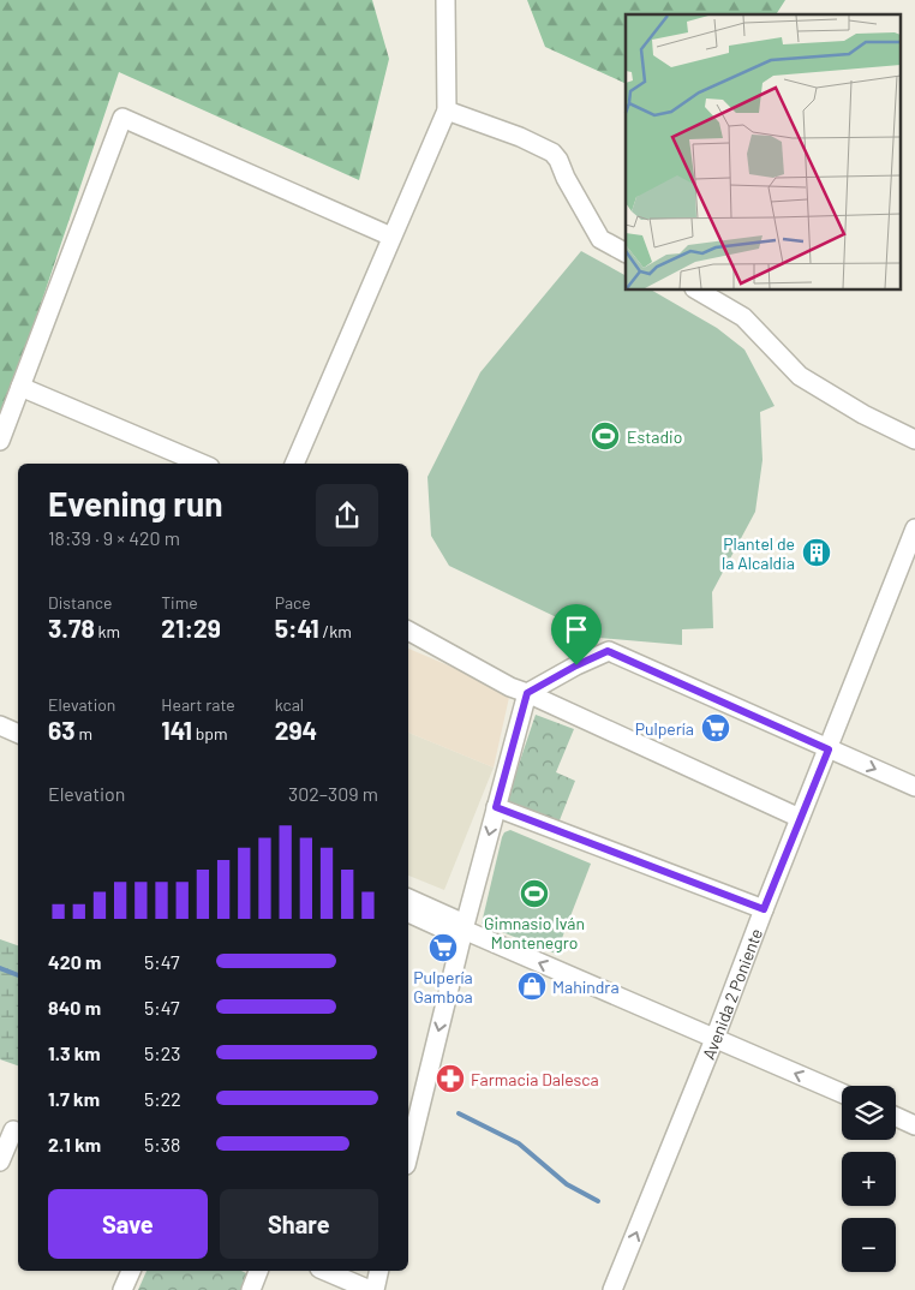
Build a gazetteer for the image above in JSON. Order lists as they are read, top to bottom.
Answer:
{
  "streets": {
    "street": ["Avenida 2 Poniente"]
  },
  "places": {
    "sports": ["Estadio", "Gimnasio Iván Montenegro"],
    "building": ["Plantel de la Alcaldia"],
    "supermarket": ["Pulpería", "Pulpería Gamboa"],
    "shop": ["Mahindra"],
    "pharmacy": ["Farmacia Dalesca"]
  },
  "page": {
    "heading": ["Evening run", "18:39 · 9 × 420 m"],
    "stats": [
      ["Distance", "3.78 km"],
      ["Time", "21:29"],
      ["Pace", "5:41 /km"],
      ["Elevation", "63 m"],
      ["Heart rate", "141 bpm"],
      ["kcal", "294"]
    ],
    "chart": ["Elevation", "302–309 m"],
    "list": [
      {
        "name": "420 m",
        "note": "5:47"
      },
      {
        "name": "840 m",
        "note": "5:47"
      },
      {
        "name": "1.3 km",
        "note": "5:23"
      },
      {
        "name": "1.7 km",
        "note": "5:22"
      },
      {
        "name": "2.1 km",
        "note": "5:38"
      }
    ],
    "map_buttons": ["+", "−"],
    "buttons": ["Save", "Share"]
  }
}
